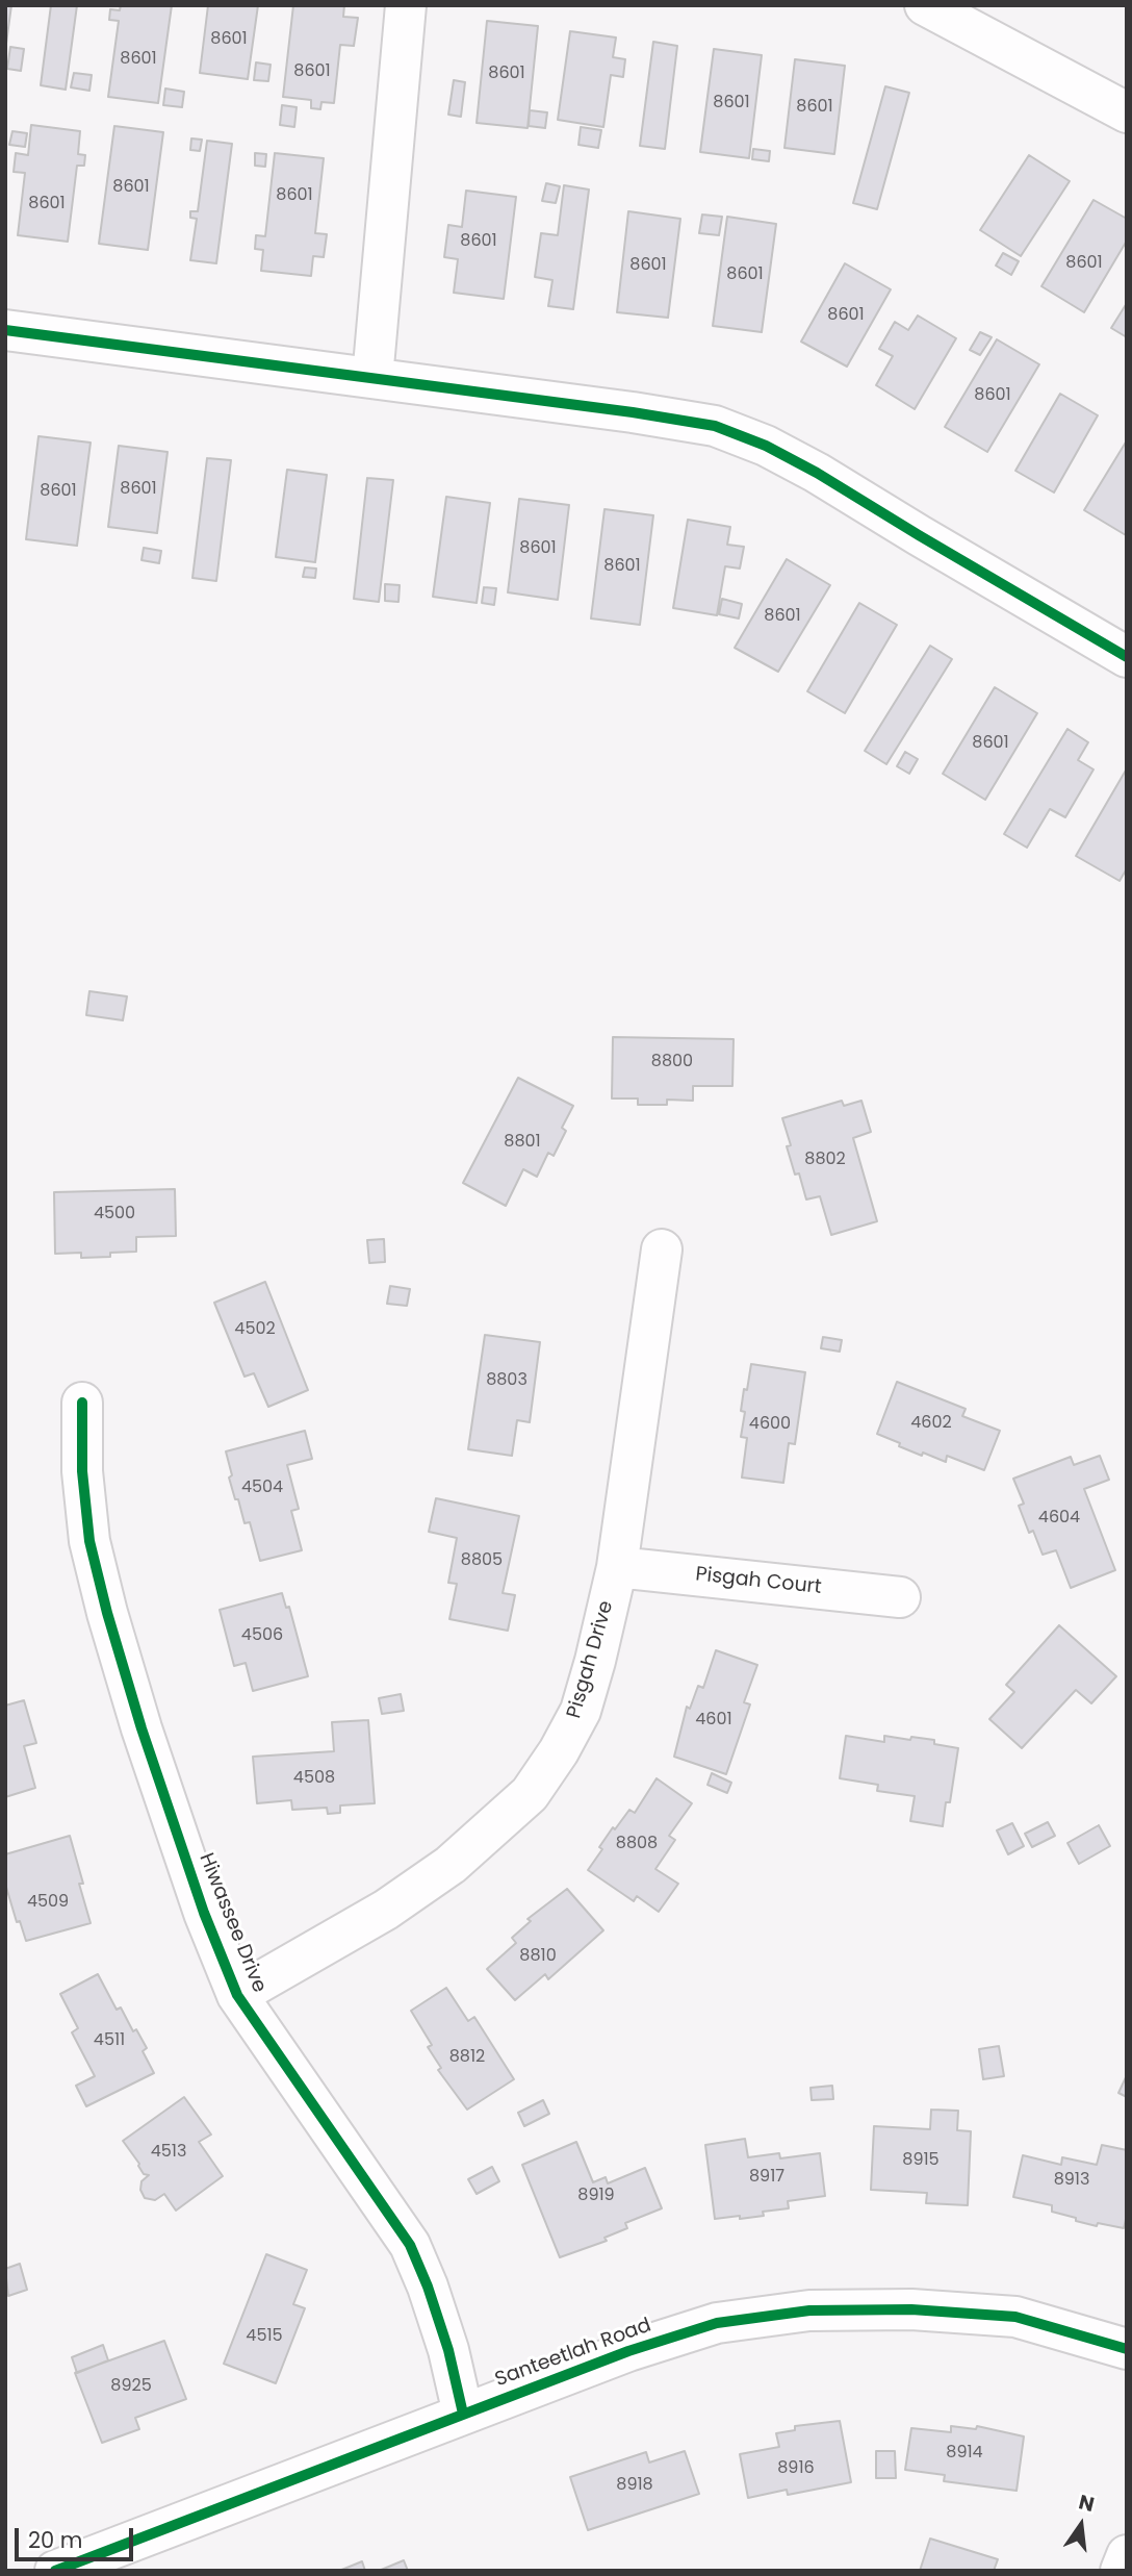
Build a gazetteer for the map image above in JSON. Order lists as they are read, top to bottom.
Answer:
{
  "streets": {
    "street": [
      "Pisgah Court",
      "Pisgah Drive",
      "Hiwassee Drive",
      "Santeetlah Road"
    ]
  },
  "crossings": [
    ["Pisgah Court", "Pisgah Drive"],
    ["Pisgah Drive", "Hiwassee Drive"],
    ["Hiwassee Drive", "Santeetlah Road"]
  ],
  "house_numbers": [
    "8601",
    "8601",
    "8601",
    "8601",
    "8601",
    "8601",
    "8601",
    "8601",
    "8601",
    "8601",
    "8601",
    "8601",
    "8601",
    "8601",
    "8601",
    "8601",
    "8601",
    "8601",
    "8601",
    "8601",
    "8601",
    "8800",
    "8801",
    "8802",
    "4500",
    "4502",
    "8803",
    "4602",
    "4600",
    "4504",
    "4604",
    "8805",
    "4506",
    "4601",
    "4508",
    "8808",
    "4509",
    "8810",
    "4511",
    "8812",
    "4513",
    "8915",
    "8917",
    "8913",
    "8919",
    "4515",
    "8925",
    "8914",
    "8916",
    "8918"
  ],
  "scale_bar": "20 m",
  "north": "top"
}
